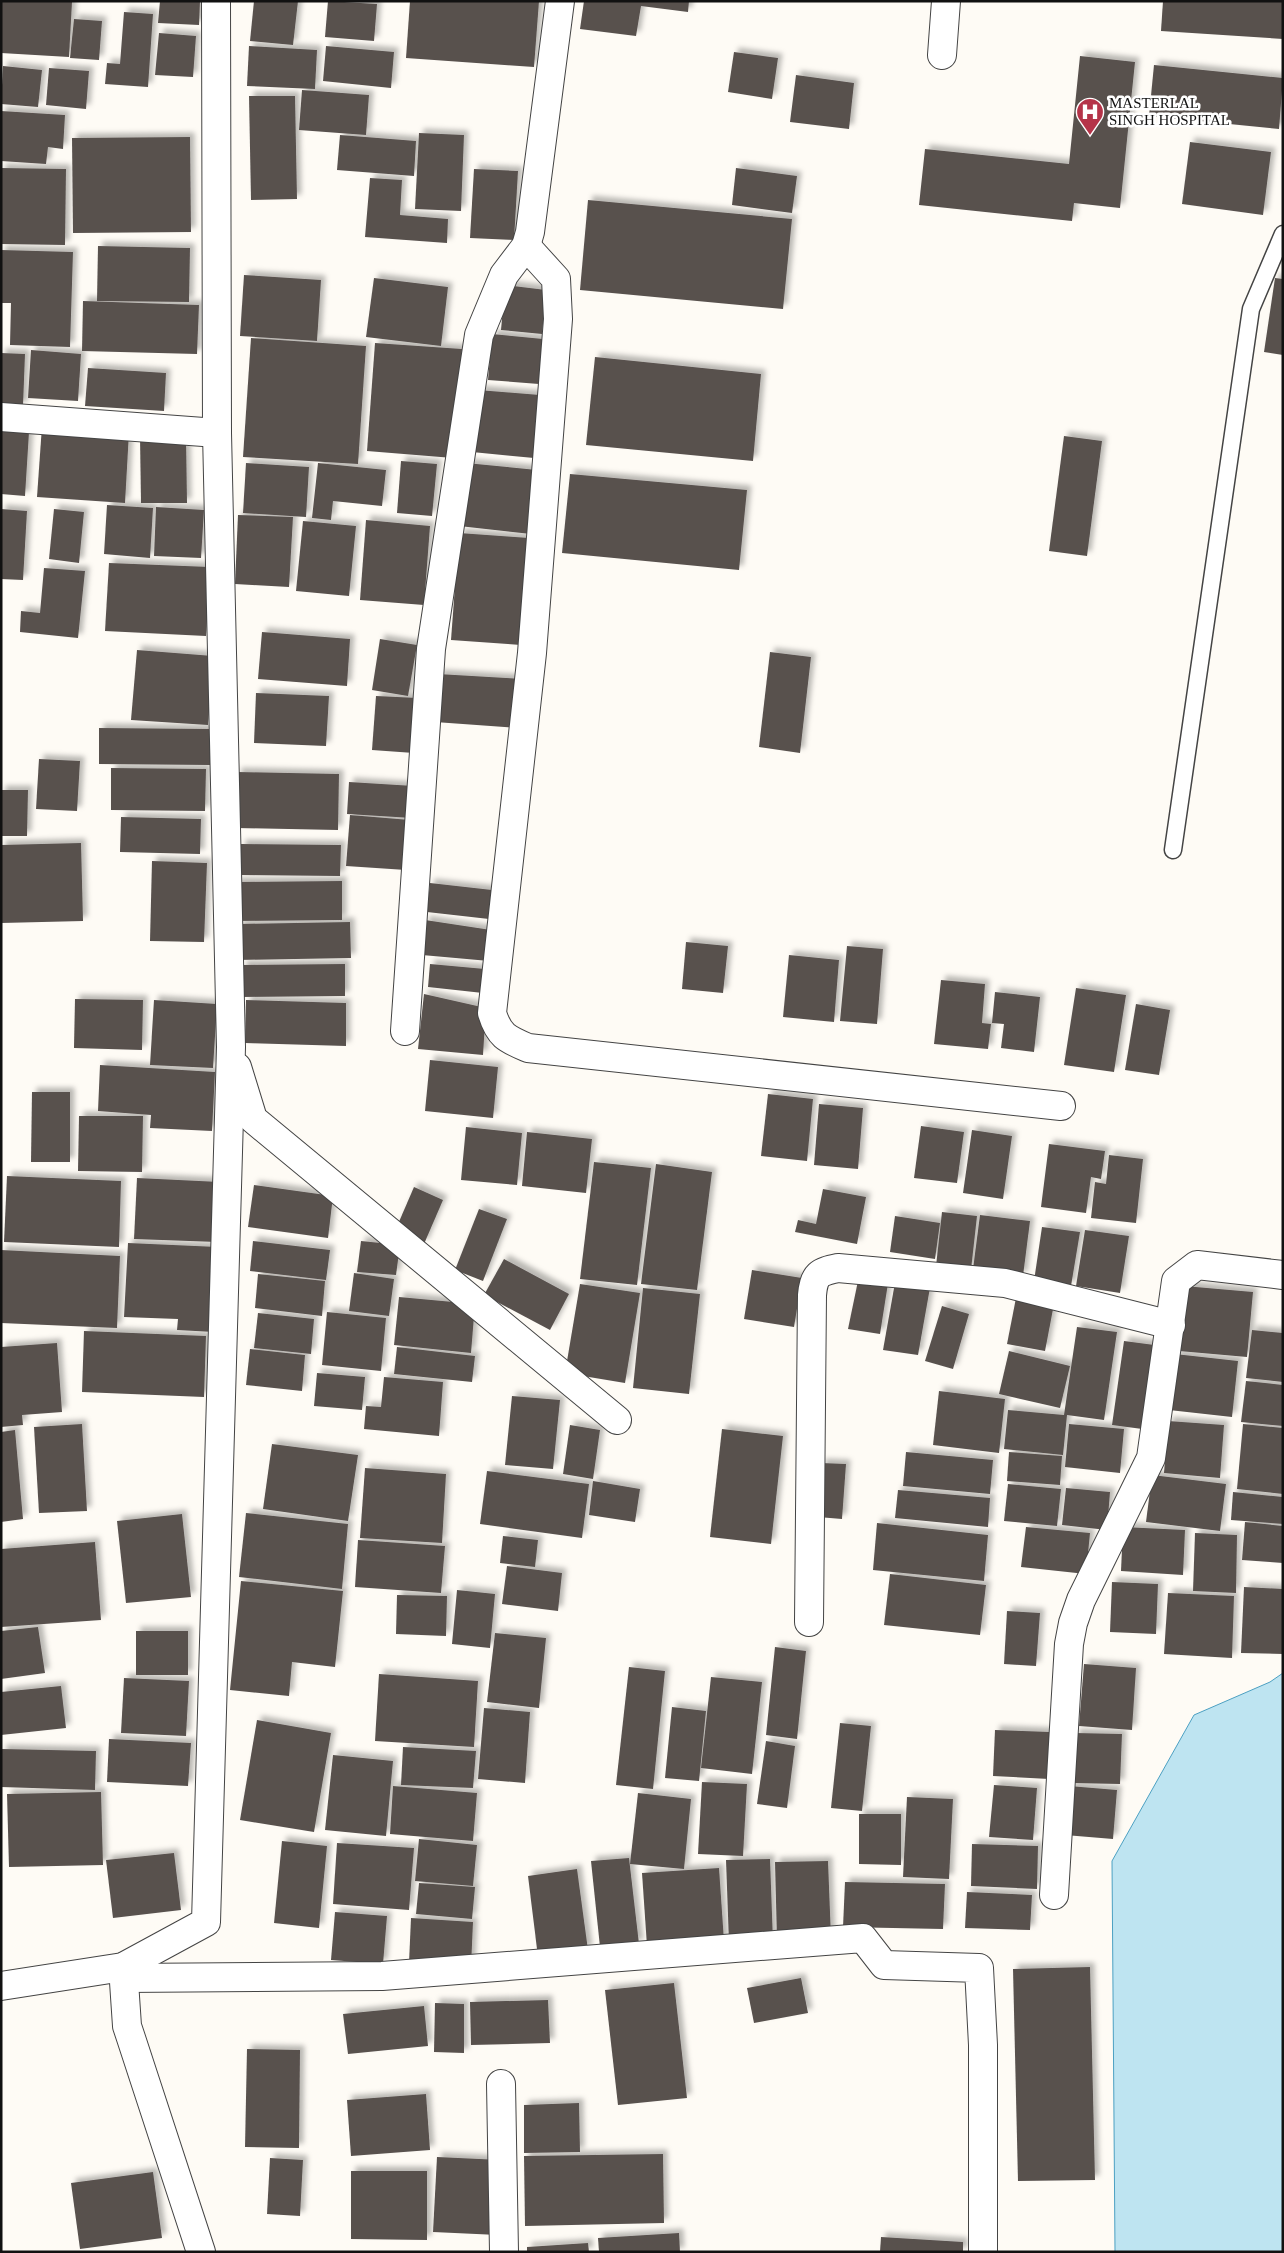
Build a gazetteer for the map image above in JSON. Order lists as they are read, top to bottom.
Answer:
{
  "places": {
    "hospital": ["MASTERLAL SINGH HOSPITAL"]
  }
}
